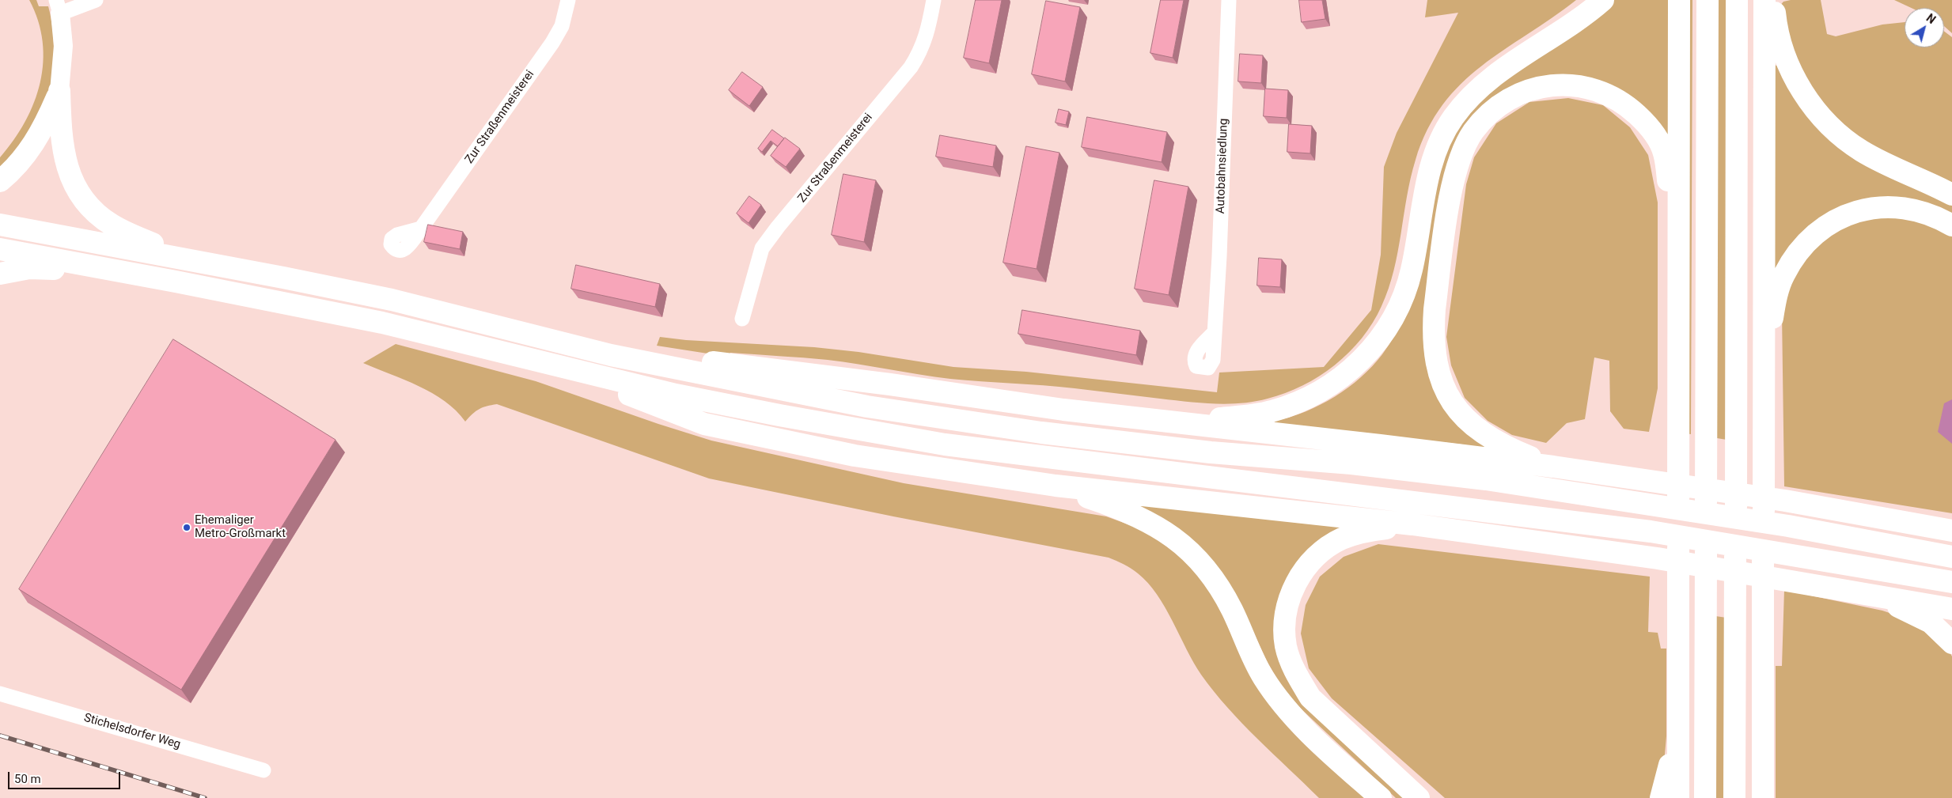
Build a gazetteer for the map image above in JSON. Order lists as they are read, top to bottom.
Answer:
{
  "streets": {
    "street": ["Zur Straßenmeisterei", "Autobahnsiedlung", "Stichelsdorfer Weg"]
  },
  "places": ["Ehemaliger Metro-Großmarkt"],
  "scale_bar": "50 m",
  "north": "top right"
}
